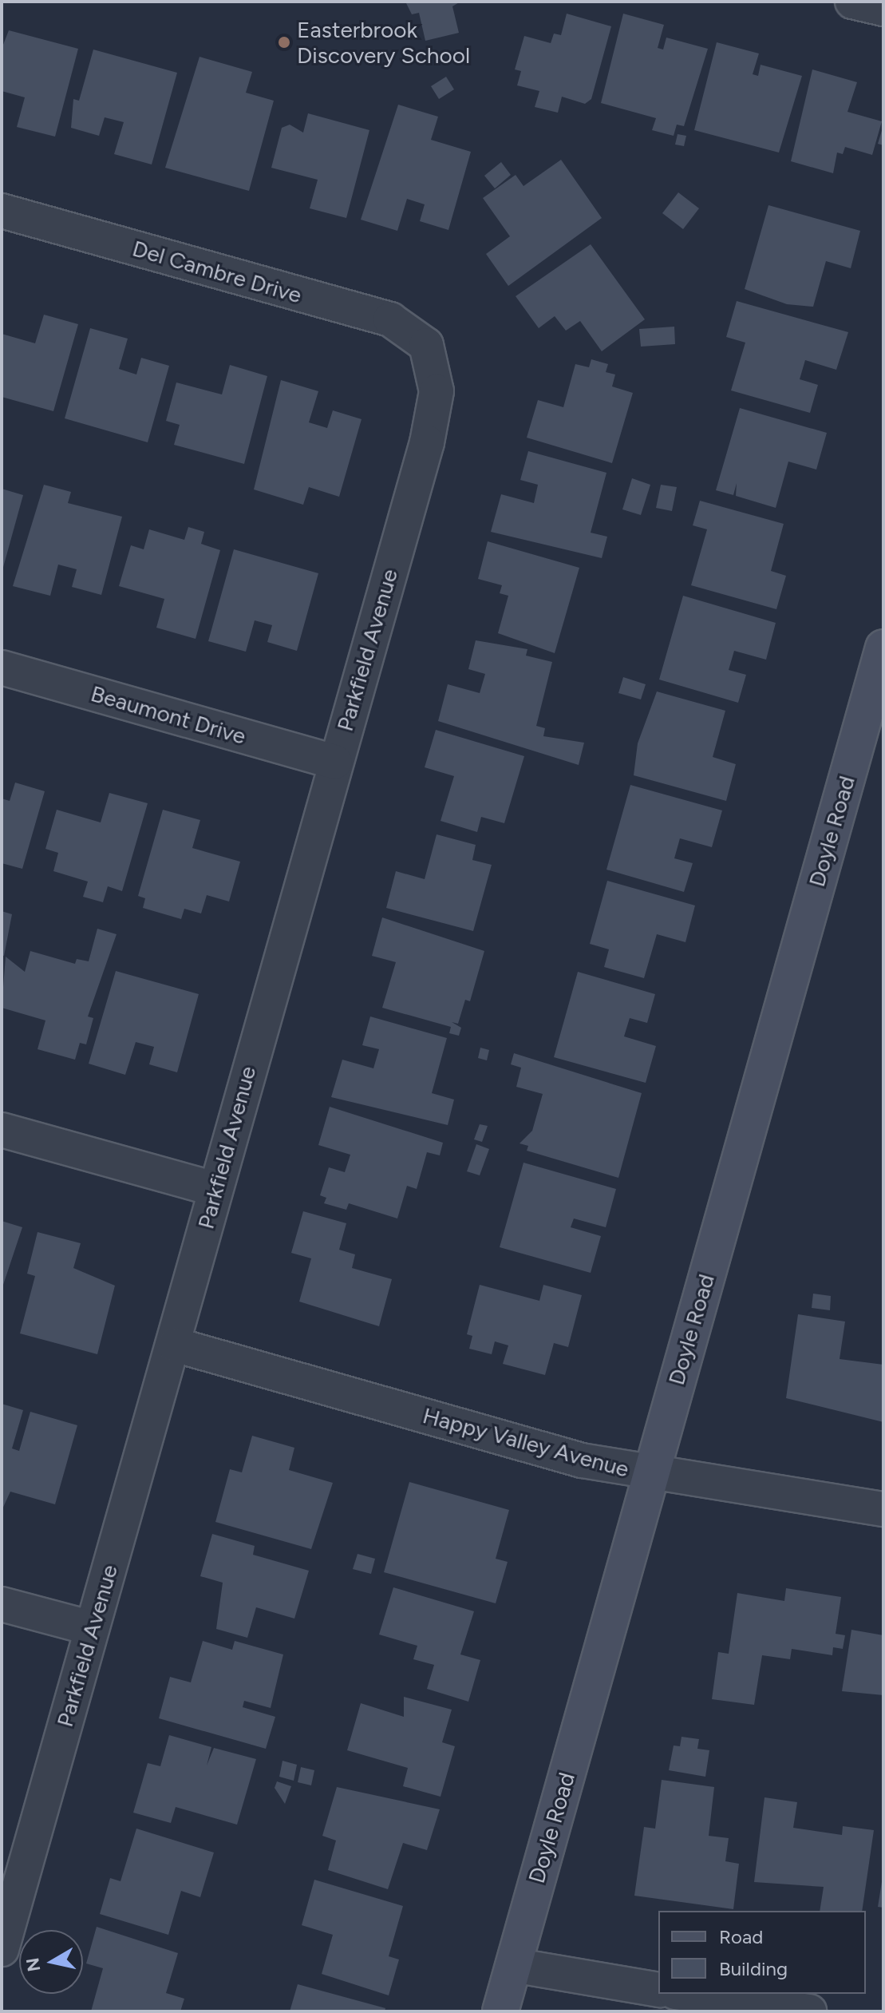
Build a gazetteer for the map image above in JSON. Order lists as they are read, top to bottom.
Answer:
{
  "streets": {
    "main road": ["Doyle Road"],
    "street": [
      "Del Cambre Drive",
      "Parkfield Avenue",
      "Beaumont Drive",
      "Happy Valley Avenue"
    ]
  },
  "crossings": [
    ["Del Cambre Drive", "Parkfield Avenue"],
    ["Parkfield Avenue", "Beaumont Drive"],
    ["Parkfield Avenue", "Happy Valley Avenue"],
    ["Doyle Road", "Happy Valley Avenue"]
  ],
  "places": ["Easterbrook Discovery School"],
  "legend": ["Road", "Building"],
  "north": "left"
}
